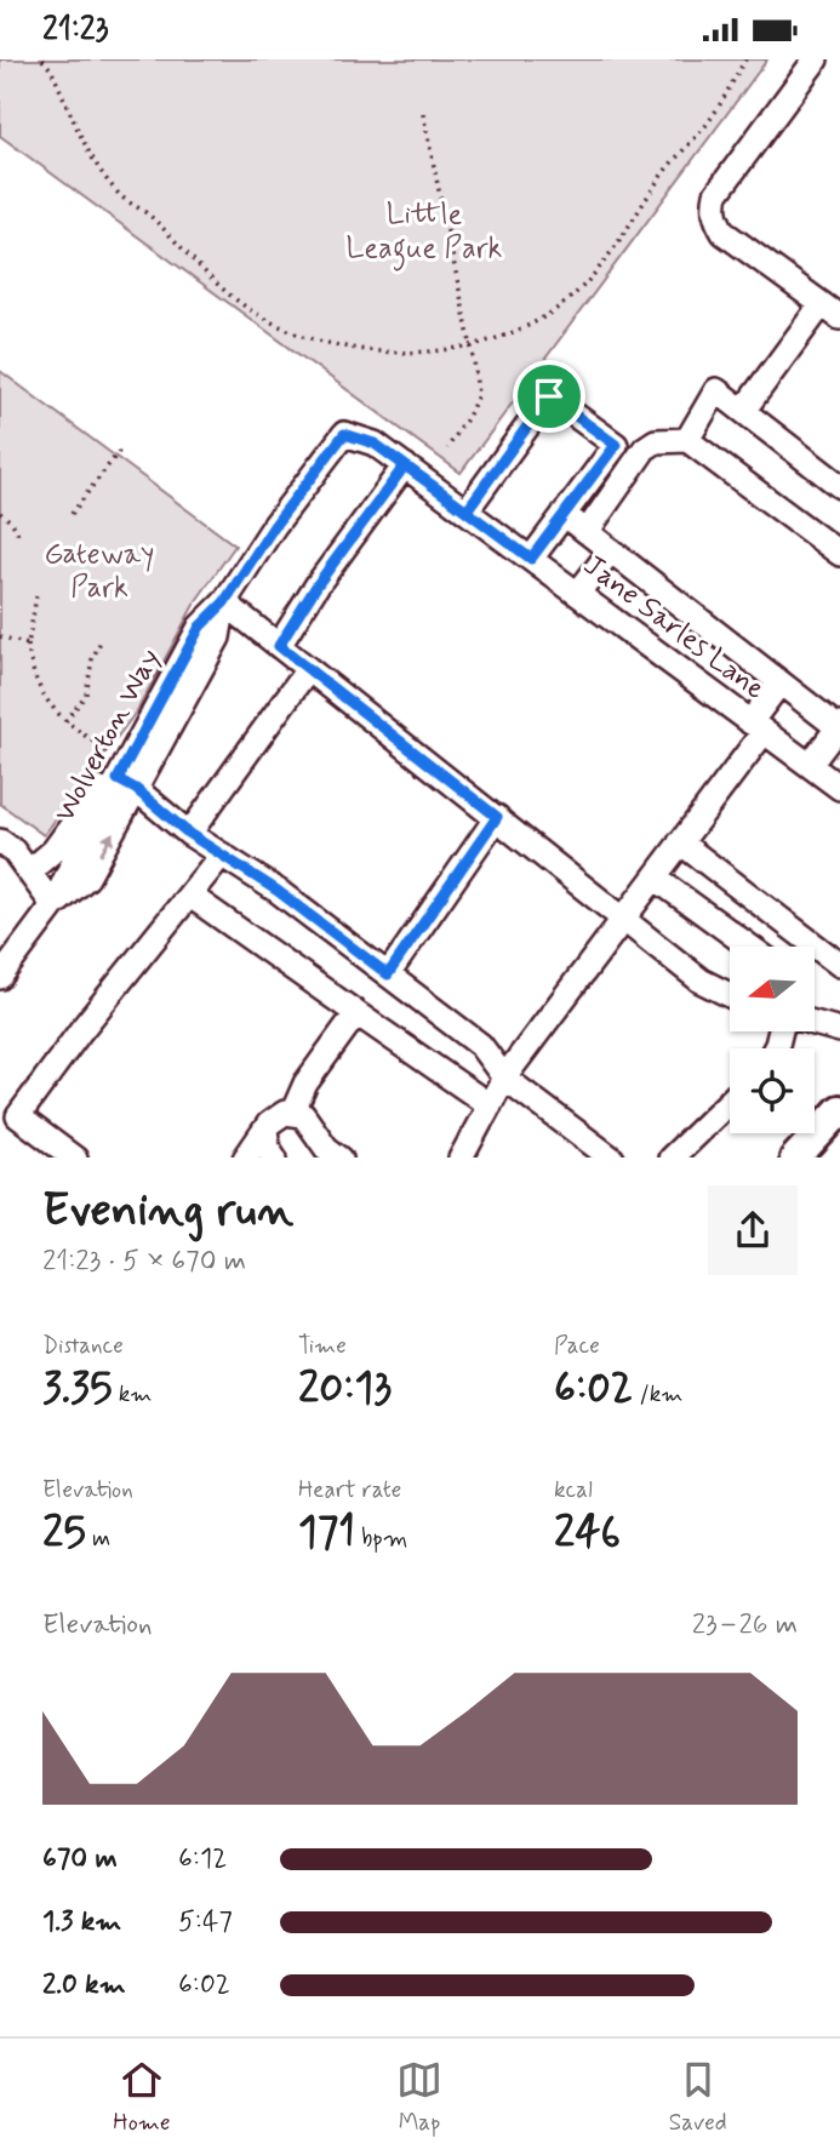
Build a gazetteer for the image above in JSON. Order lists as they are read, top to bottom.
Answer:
{
  "streets": {
    "street": ["Jane Sarles Lane", "Wolverton Way"]
  },
  "crossings": [
    ["Jane Sarles Lane", "Wolverton Way"]
  ],
  "parks": ["Little League Park", "Gateway Park"],
  "north": "left",
  "page": {
    "status": "21:23",
    "heading": ["Evening run", "21:23 · 5 × 670 m"],
    "stats": [
      ["Distance", "3.35 km"],
      ["Time", "20:13"],
      ["Pace", "6:02 /km"],
      ["Elevation", "25 m"],
      ["Heart rate", "171 bpm"],
      ["kcal", "246"]
    ],
    "chart": ["Elevation", "23–26 m"],
    "list": [
      {
        "name": "670 m",
        "note": "6:12"
      },
      {
        "name": "1.3 km",
        "note": "5:47"
      },
      {
        "name": "2.0 km",
        "note": "6:02"
      }
    ],
    "tabs": ["Home", "Map", "Saved"]
  }
}
